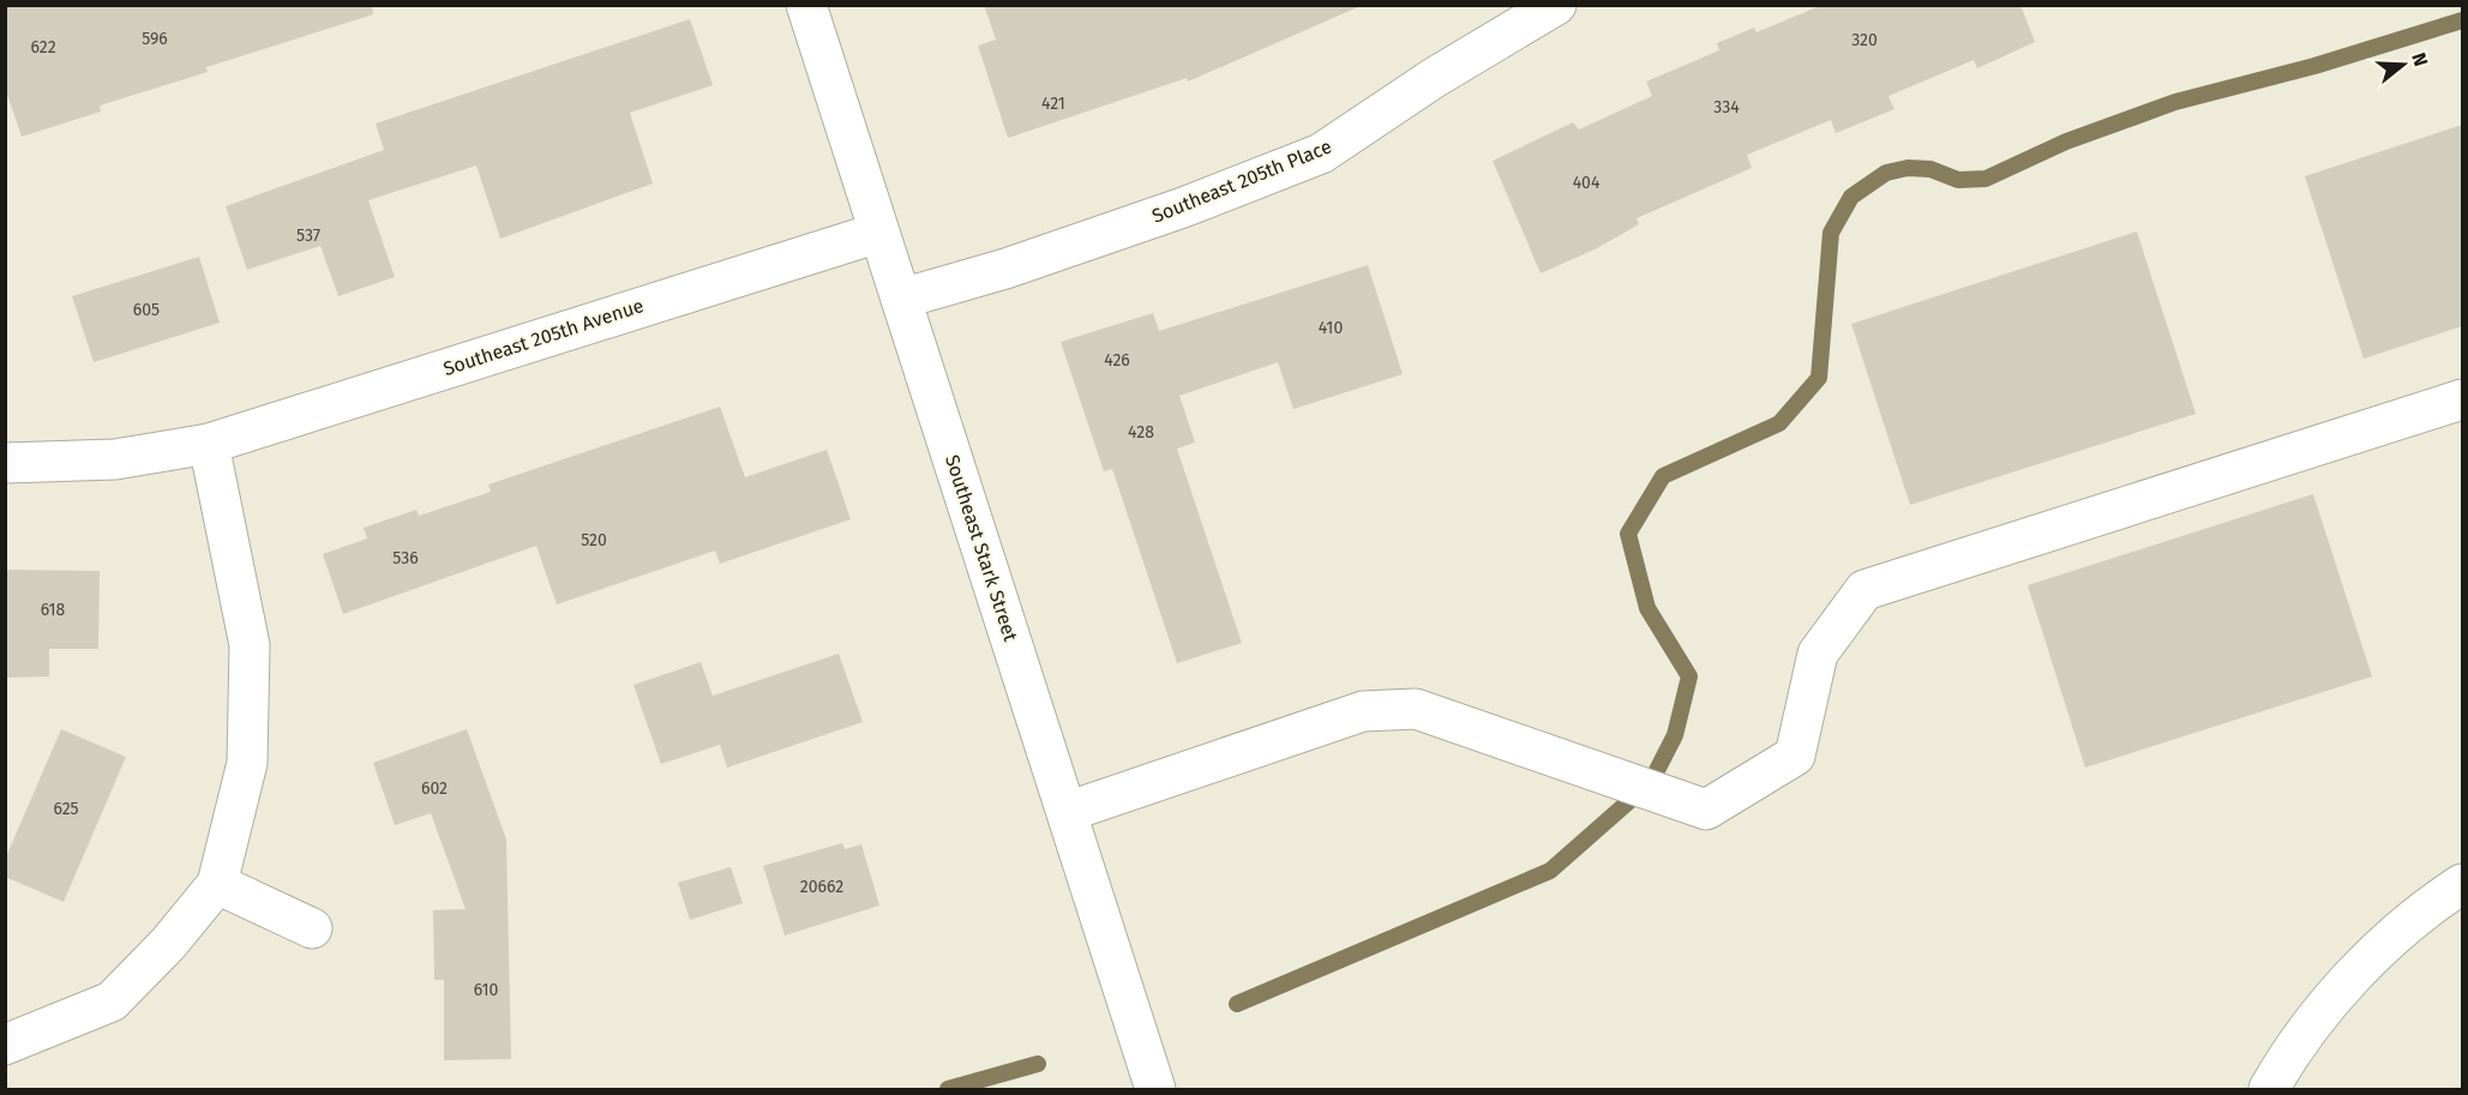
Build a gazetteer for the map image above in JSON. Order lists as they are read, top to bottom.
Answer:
{
  "streets": {
    "street": ["Southeast 205th Place", "Southeast 205th Avenue", "Southeast Stark Street"]
  },
  "crossings": [
    ["Southeast 205th Place", "Southeast Stark Street"],
    ["Southeast 205th Avenue", "Southeast Stark Street"]
  ],
  "house_numbers": [
    "596",
    "320",
    "622",
    "421",
    "334",
    "404",
    "537",
    "605",
    "410",
    "426",
    "428",
    "520",
    "536",
    "618",
    "602",
    "625",
    "20662",
    "610"
  ],
  "north": "right"
}
